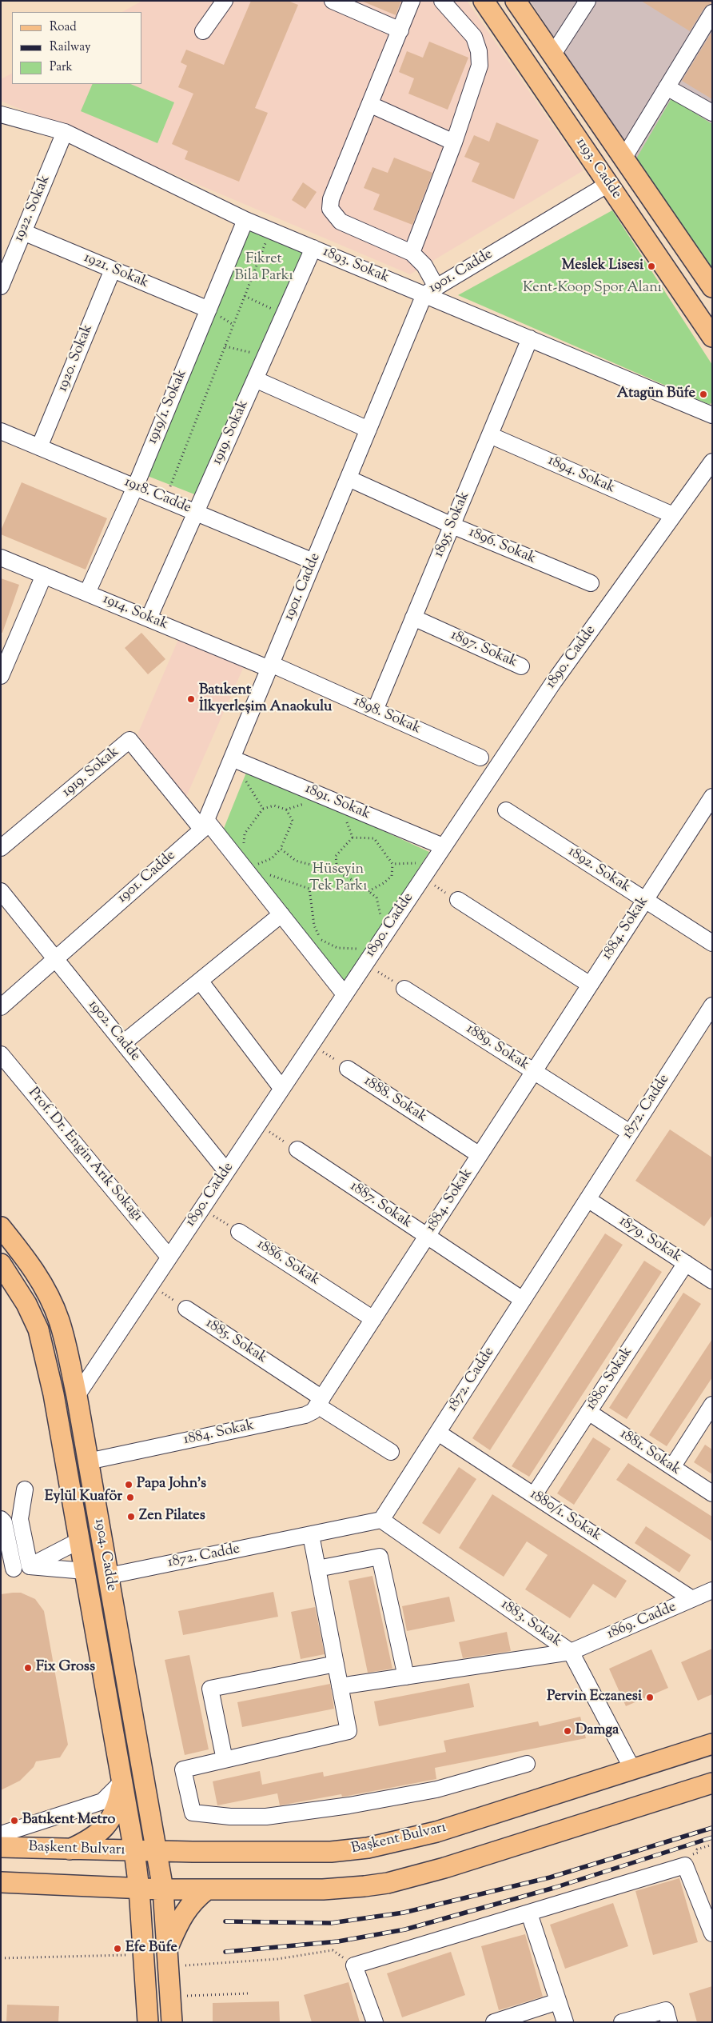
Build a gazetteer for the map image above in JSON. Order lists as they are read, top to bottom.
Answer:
{
  "streets": {
    "main road": ["1193. Cadde", "1904. Cadde", "Başkent Bulvarı"],
    "street": [
      "1922. Sokak",
      "1893. Sokak",
      "1921. Sokak",
      "1901. Cadde",
      "1920. Sokak",
      "1919/1. Sokak",
      "1919. Sokak",
      "1894. Sokak",
      "1918. Cadde",
      "1895. Sokak",
      "1896. Sokak",
      "1914. Sokak",
      "1897. Sokak",
      "1890. Cadde",
      "1898. Sokak",
      "1891. Sokak",
      "1892. Sokak",
      "1884. Sokak",
      "1902. Cadde",
      "1889. Sokak",
      "1888. Sokak",
      "1872. Cadde",
      "Prof. Dr. Engin Arık Sokağı",
      "1887. Sokak",
      "1879. Sokak",
      "1886. Sokak",
      "1885. Sokak",
      "1880. Sokak",
      "1881. Sokak",
      "1880/1. Sokak",
      "1869. Cadde",
      "1883. Sokak"
    ]
  },
  "crossings": [
    ["1193. Cadde", "1901. Cadde"],
    ["1922. Sokak", "1893. Sokak"],
    ["1922. Sokak", "1921. Sokak"],
    ["1893. Sokak", "1901. Cadde"],
    ["1893. Sokak", "1919/1. Sokak"],
    ["1893. Sokak", "1919. Sokak"],
    ["1893. Sokak", "1895. Sokak"],
    ["1921. Sokak", "1920. Sokak"],
    ["1921. Sokak", "1919/1. Sokak"],
    ["1901. Cadde", "1919. Sokak"],
    ["1901. Cadde", "1918. Cadde"],
    ["1901. Cadde", "1896. Sokak"],
    ["1901. Cadde", "1914. Sokak"],
    ["1901. Cadde", "1898. Sokak"],
    ["1901. Cadde", "1891. Sokak"],
    ["1901. Cadde", "1902. Cadde"],
    ["1920. Sokak", "1918. Cadde"],
    ["1919/1. Sokak", "1918. Cadde"],
    ["1919/1. Sokak", "1914. Sokak"],
    ["1919. Sokak", "1918. Cadde"],
    ["1919. Sokak", "1914. Sokak"],
    ["1894. Sokak", "1895. Sokak"],
    ["1894. Sokak", "1890. Cadde"],
    ["1895. Sokak", "1896. Sokak"],
    ["1895. Sokak", "1897. Sokak"],
    ["1895. Sokak", "1898. Sokak"],
    ["1914. Sokak", "1898. Sokak"],
    ["1890. Cadde", "1891. Sokak"],
    ["1890. Cadde", "1902. Cadde"],
    ["1890. Cadde", "1888. Sokak"],
    ["1890. Cadde", "Prof. Dr. Engin Arık Sokağı"],
    ["1890. Cadde", "1904. Cadde"],
    ["1892. Sokak", "1884. Sokak"],
    ["1884. Sokak", "1889. Sokak"],
    ["1884. Sokak", "1888. Sokak"],
    ["1884. Sokak", "1887. Sokak"],
    ["1884. Sokak", "1886. Sokak"],
    ["1884. Sokak", "1885. Sokak"],
    ["1884. Sokak", "1904. Cadde"],
    ["1889. Sokak", "1872. Cadde"],
    ["1872. Cadde", "1887. Sokak"],
    ["1872. Cadde", "1879. Sokak"],
    ["1872. Cadde", "1880/1. Sokak"],
    ["1872. Cadde", "1904. Cadde"],
    ["1872. Cadde", "1883. Sokak"],
    ["1879. Sokak", "1880. Sokak"],
    ["1880. Sokak", "1881. Sokak"],
    ["1880. Sokak", "1880/1. Sokak"],
    ["1880/1. Sokak", "1869. Cadde"],
    ["1904. Cadde", "Başkent Bulvarı"],
    ["1869. Cadde", "1883. Sokak"],
    ["1883. Sokak", "Başkent Bulvarı"]
  ],
  "parks": ["Fikret Bila Parkı", "Kent-Koop Spor Alanı", "Hüseyin Tek Parkı"],
  "places": [
    "Meslek Lisesi",
    "Atagün Büfe",
    "Batıkent İlkyerleşim Anaokulu",
    "Papa John's",
    "Eylül Kuaför",
    "Zen Pilates",
    "Fix Gross",
    "Pervin Eczanesi",
    "Damga",
    "Batıkent Metro",
    "Efe Büfe"
  ],
  "legend": ["Road", "Railway", "Park"]
}
